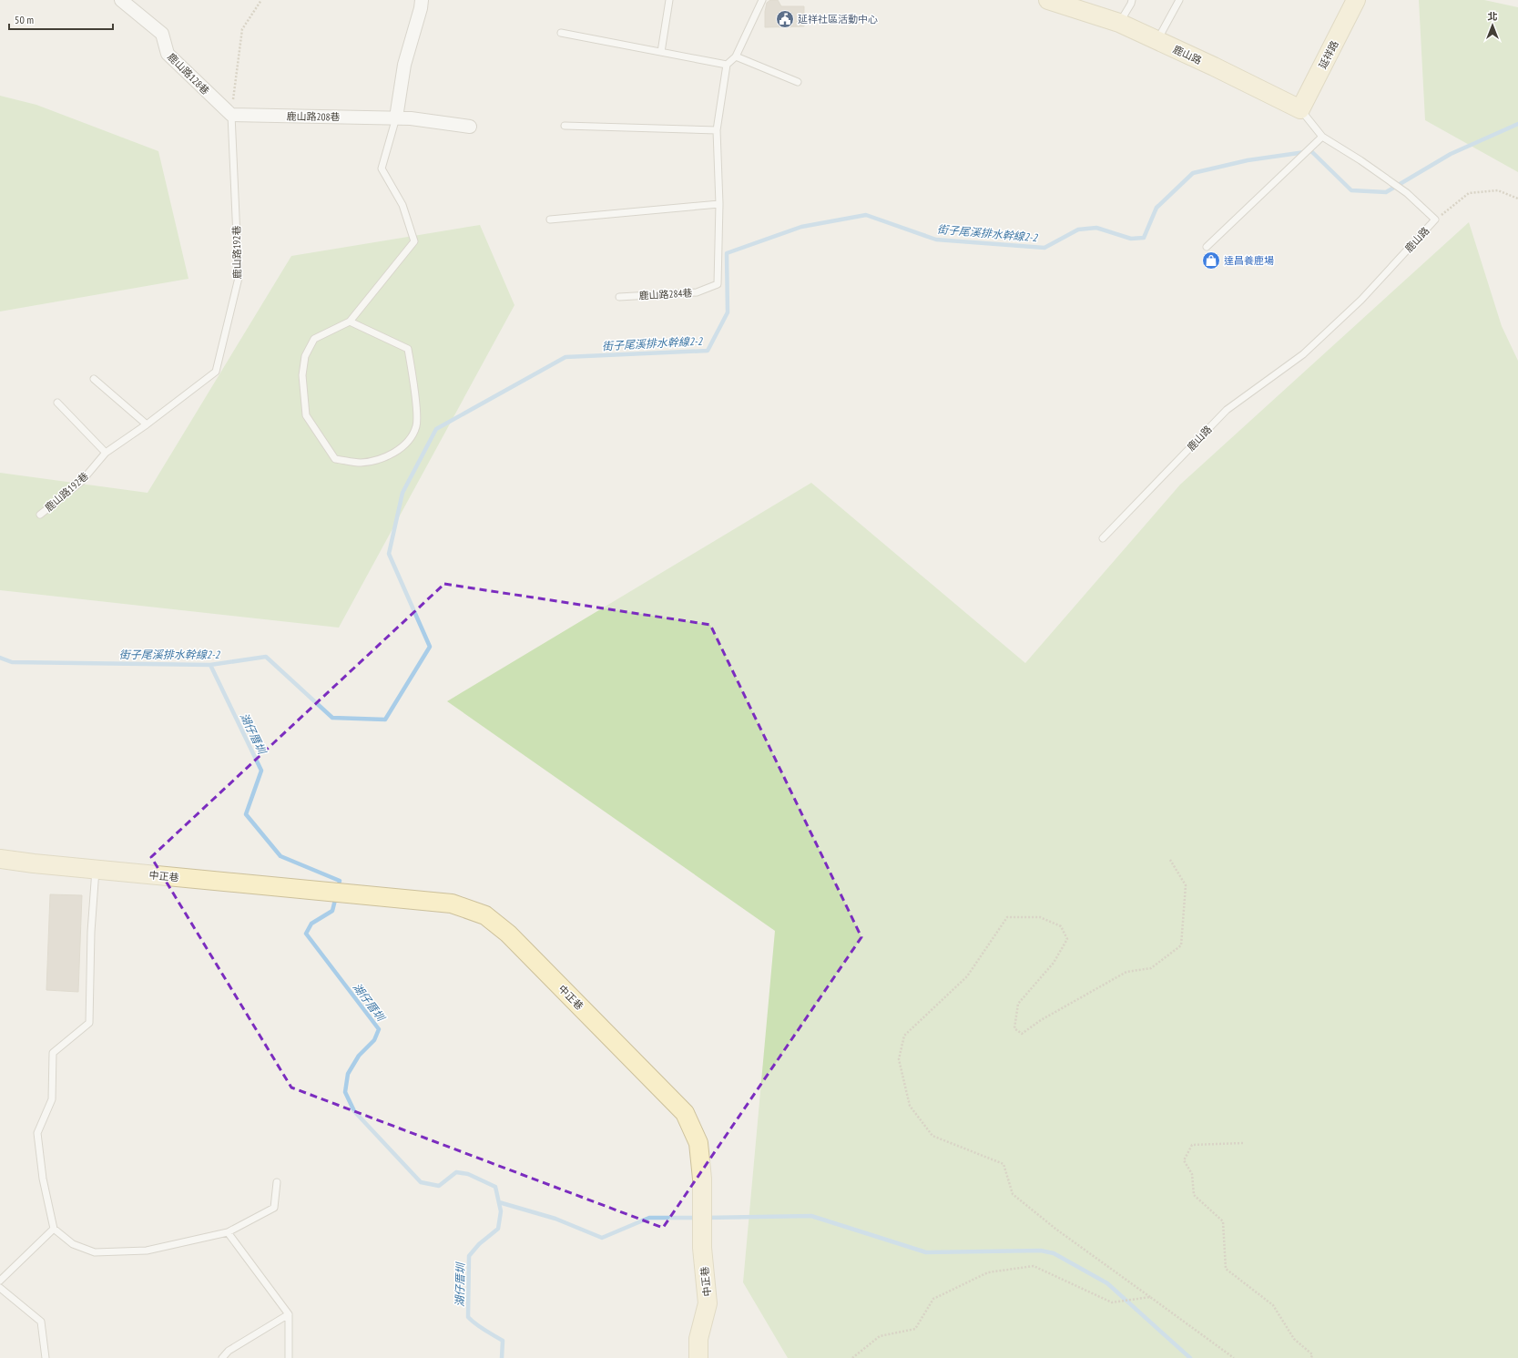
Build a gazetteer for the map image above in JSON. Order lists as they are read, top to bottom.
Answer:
{
  "streets": {
    "street": [
      "鹿山路",
      "延祥路",
      "鹿山路128巷",
      "鹿山路208巷",
      "中正巷"
    ],
    "lane": ["鹿山路192巷", "鹿山路284巷"]
  },
  "crossings": [
    ["鹿山路", "延祥路"],
    ["鹿山路128巷", "鹿山路208巷"],
    ["鹿山路128巷", "鹿山路192巷"],
    ["鹿山路208巷", "鹿山路192巷"]
  ],
  "water": ["街子尾溪排水幹線2-2", "湖仔厝圳"],
  "places": {
    "public building": ["延祥社區活動中心"],
    "shop": ["達昌養鹿場"]
  },
  "scale_bar": "50 m",
  "north": "top"
}
